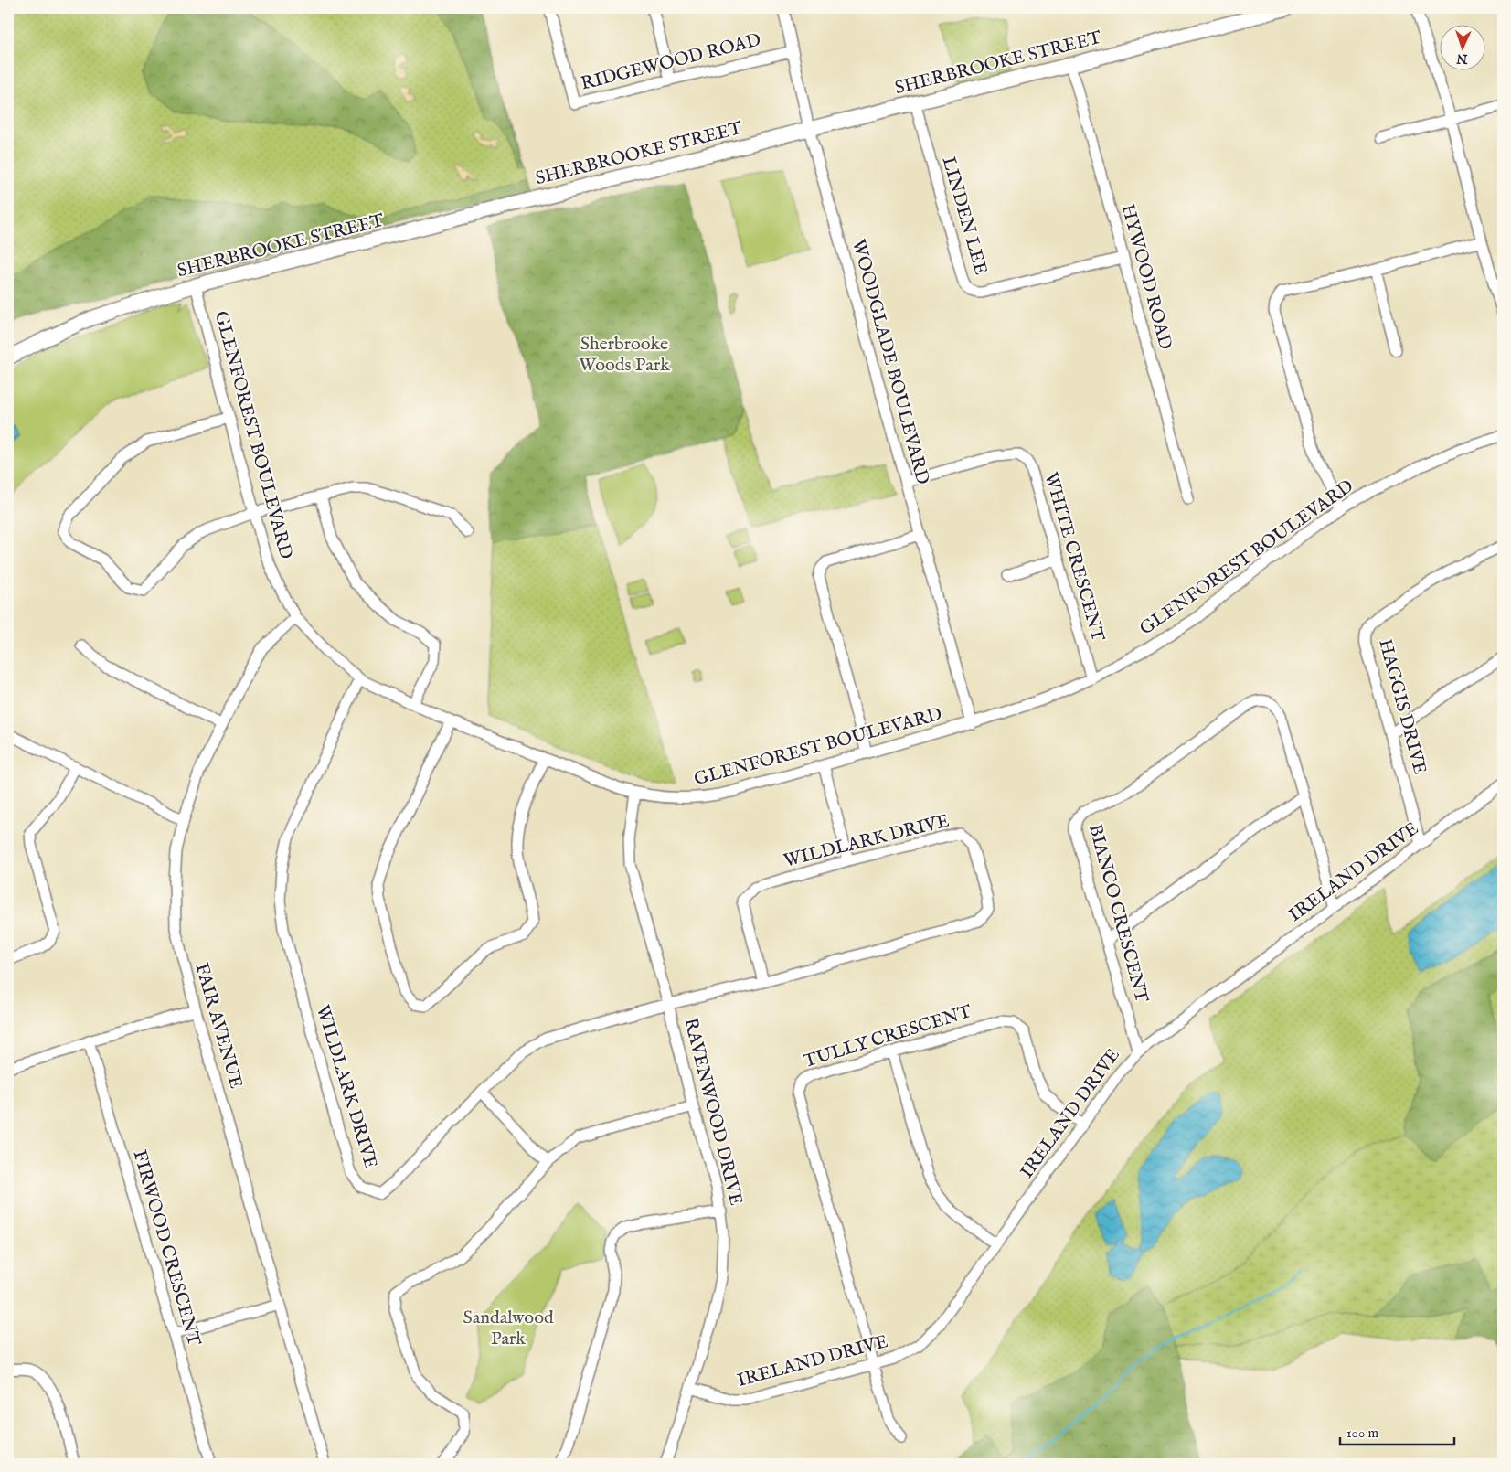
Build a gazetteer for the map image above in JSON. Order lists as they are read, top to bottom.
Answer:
{
  "streets": {
    "main road": ["SHERBROOKE STREET"],
    "street": [
      "RIDGEWOOD ROAD",
      "LINDEN LEE",
      "HYWOOD ROAD",
      "WOODGLADE BOULEVARD",
      "GLENFOREST BOULEVARD",
      "WHITE CRESCENT",
      "HAGGIS DRIVE",
      "WILDLARK DRIVE",
      "IRELAND DRIVE",
      "BIANCO CRESCENT",
      "FAIR AVENUE",
      "TULLY CRESCENT",
      "RAVENWOOD DRIVE",
      "FIRWOOD CRESCENT"
    ]
  },
  "crossings": [
    ["RIDGEWOOD ROAD", "WOODGLADE BOULEVARD"],
    ["SHERBROOKE STREET", "LINDEN LEE"],
    ["SHERBROOKE STREET", "HYWOOD ROAD"],
    ["SHERBROOKE STREET", "WOODGLADE BOULEVARD"],
    ["SHERBROOKE STREET", "GLENFOREST BOULEVARD"],
    ["LINDEN LEE", "HYWOOD ROAD"],
    ["WOODGLADE BOULEVARD", "GLENFOREST BOULEVARD"],
    ["WOODGLADE BOULEVARD", "WHITE CRESCENT"],
    ["GLENFOREST BOULEVARD", "WHITE CRESCENT"],
    ["GLENFOREST BOULEVARD", "WILDLARK DRIVE"],
    ["GLENFOREST BOULEVARD", "FAIR AVENUE"],
    ["GLENFOREST BOULEVARD", "RAVENWOOD DRIVE"],
    ["HAGGIS DRIVE", "IRELAND DRIVE"],
    ["WILDLARK DRIVE", "RAVENWOOD DRIVE"],
    ["IRELAND DRIVE", "BIANCO CRESCENT"],
    ["IRELAND DRIVE", "TULLY CRESCENT"],
    ["IRELAND DRIVE", "RAVENWOOD DRIVE"]
  ],
  "parks": ["Sherbrooke Woods Park", "Sandalwood Park"],
  "scale_bar": "100 m",
  "north": "bottom"
}
